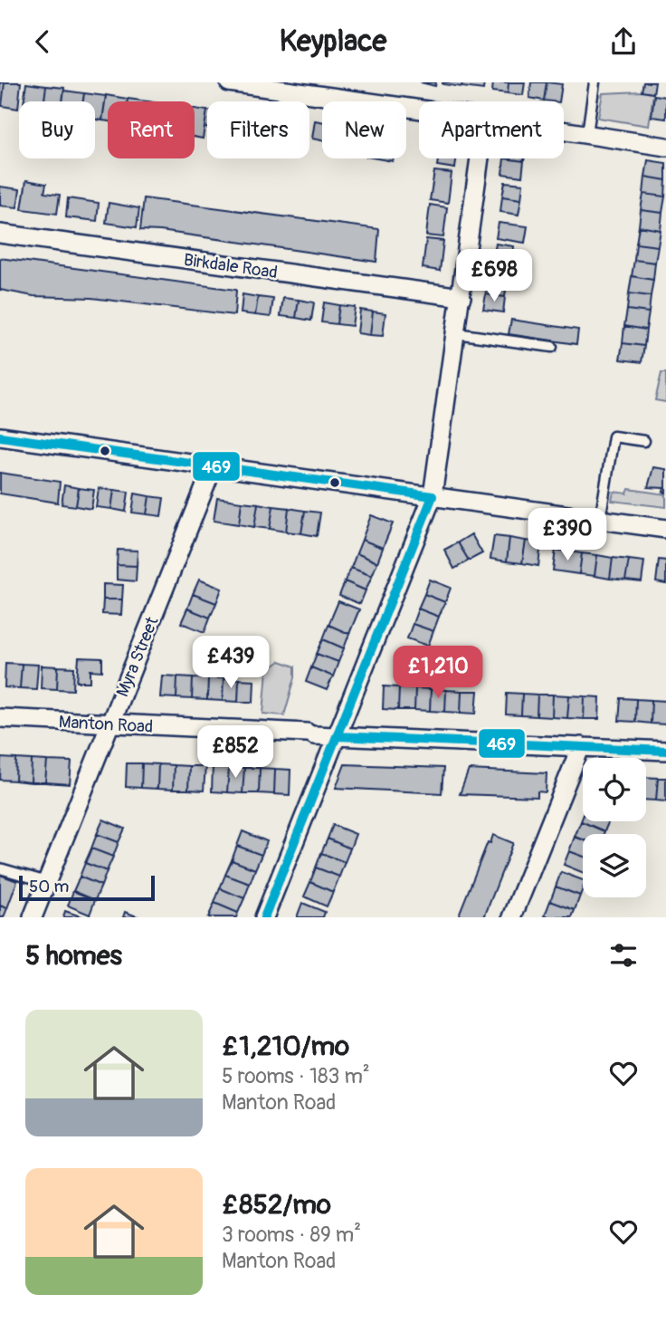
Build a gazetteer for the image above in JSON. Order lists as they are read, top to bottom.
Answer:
{
  "streets": {
    "street": ["Birkdale Road", "Myra Street", "Manton Road"]
  },
  "crossings": [
    ["Myra Street", "Manton Road"]
  ],
  "lines": ["transit line 469"],
  "scale_bar": "50 m",
  "page": {
    "header": "Keyplace",
    "chip": [
      "Buy",
      "Rent",
      "Filters",
      "New",
      "Apartment"
    ],
    "price": [
      "£698",
      "£390",
      "£439",
      "£1,210",
      "£852"
    ],
    "scale": "50 m",
    "heading": "5 homes",
    "list": [
      {
        "name": "£1,210/mo",
        "note": "5 rooms · 183 m² · Manton Road"
      },
      {
        "name": "£852/mo",
        "note": "3 rooms · 89 m² · Manton Road"
      }
    ]
  }
}
